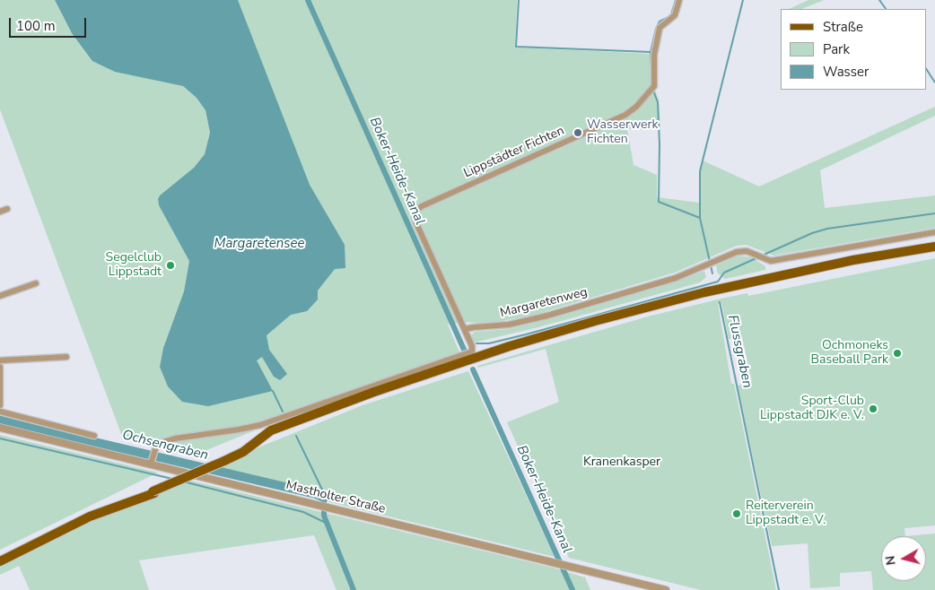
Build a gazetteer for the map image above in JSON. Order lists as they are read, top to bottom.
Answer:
{
  "streets": {
    "street": ["Lippstädter Fichten", "Margaretenweg", "Mastholter Straße"]
  },
  "crossings": [
    ["Lippstädter Fichten", "Margaretenweg"]
  ],
  "water": [
    "Boker-Heide-Kanal",
    "Margaretensee",
    "Flussgraben",
    "Ochsengraben"
  ],
  "parks": ["Kranenkasper"],
  "places": [
    "Wasserwerk Fichten",
    "Segelclub Lippstadt",
    "Ochmoneks Baseball Park",
    "Sport-Club Lippstadt DJK e. V.",
    "Reiterverein Lippstadt e. V."
  ],
  "legend": ["Straße", "Park", "Wasser"],
  "scale_bar": "100 m",
  "north": "left"
}
